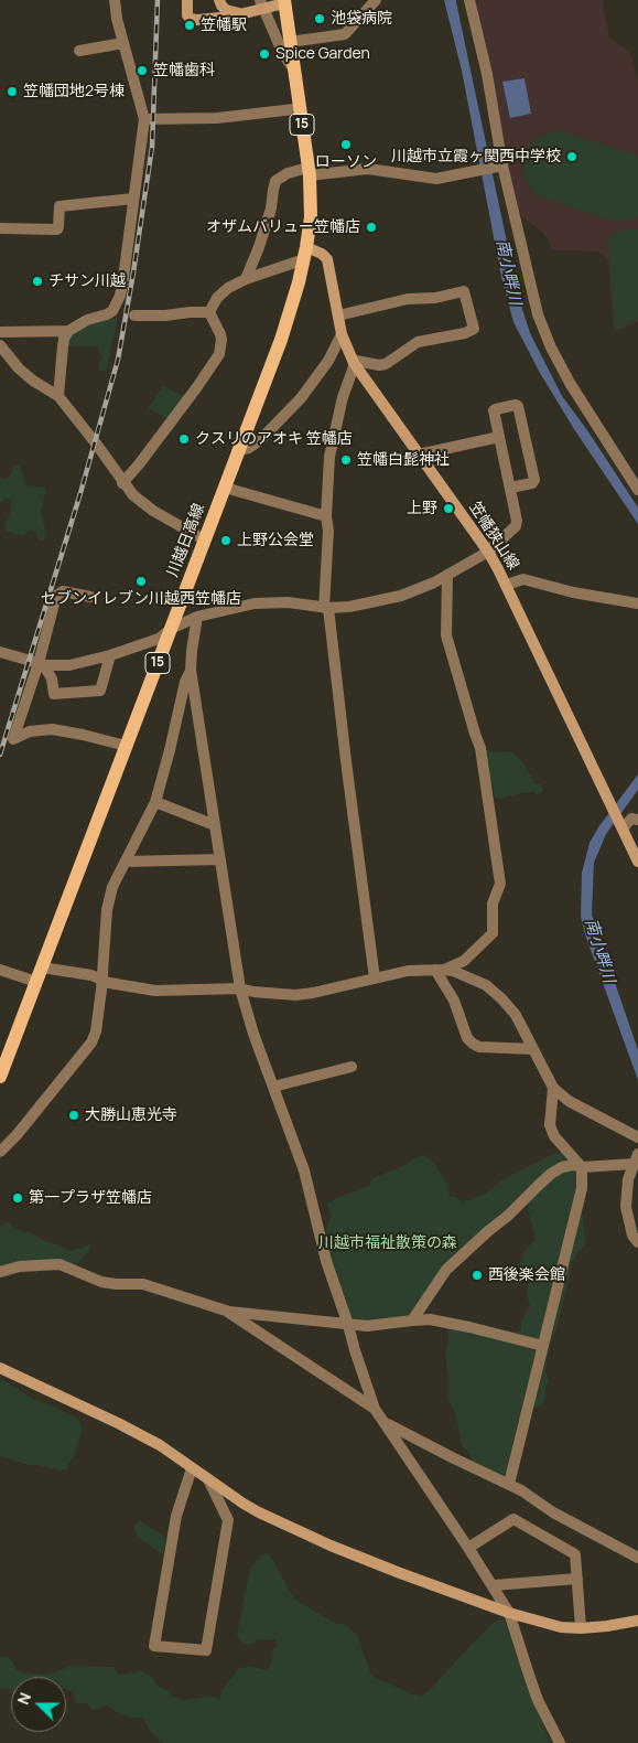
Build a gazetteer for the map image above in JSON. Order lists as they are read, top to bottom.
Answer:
{
  "streets": {
    "main road": ["15", "川越日高線"],
    "street": ["笠幡狭山線"]
  },
  "crossings": [
    ["笠幡狭山線", "川越日高線"]
  ],
  "water": ["南小畔川"],
  "parks": ["川越市福祉散策の森"],
  "places": [
    "池袋病院",
    "笠幡駅",
    "Spice Garden",
    "笠幡歯科",
    "笠幡団地2号棟",
    "ローソン",
    "川越市立霞ヶ関西中学校",
    "オザムバリュー笠幡店",
    "チサン川越",
    "クスリのアオキ 笠幡店",
    "笠幡白髭神社",
    "上野",
    "上野公会堂",
    "セブンイレブン川越西笠幡店",
    "大勝山恵光寺",
    "第一プラザ笠幡店",
    "西後楽会館"
  ],
  "north": "left"
}
